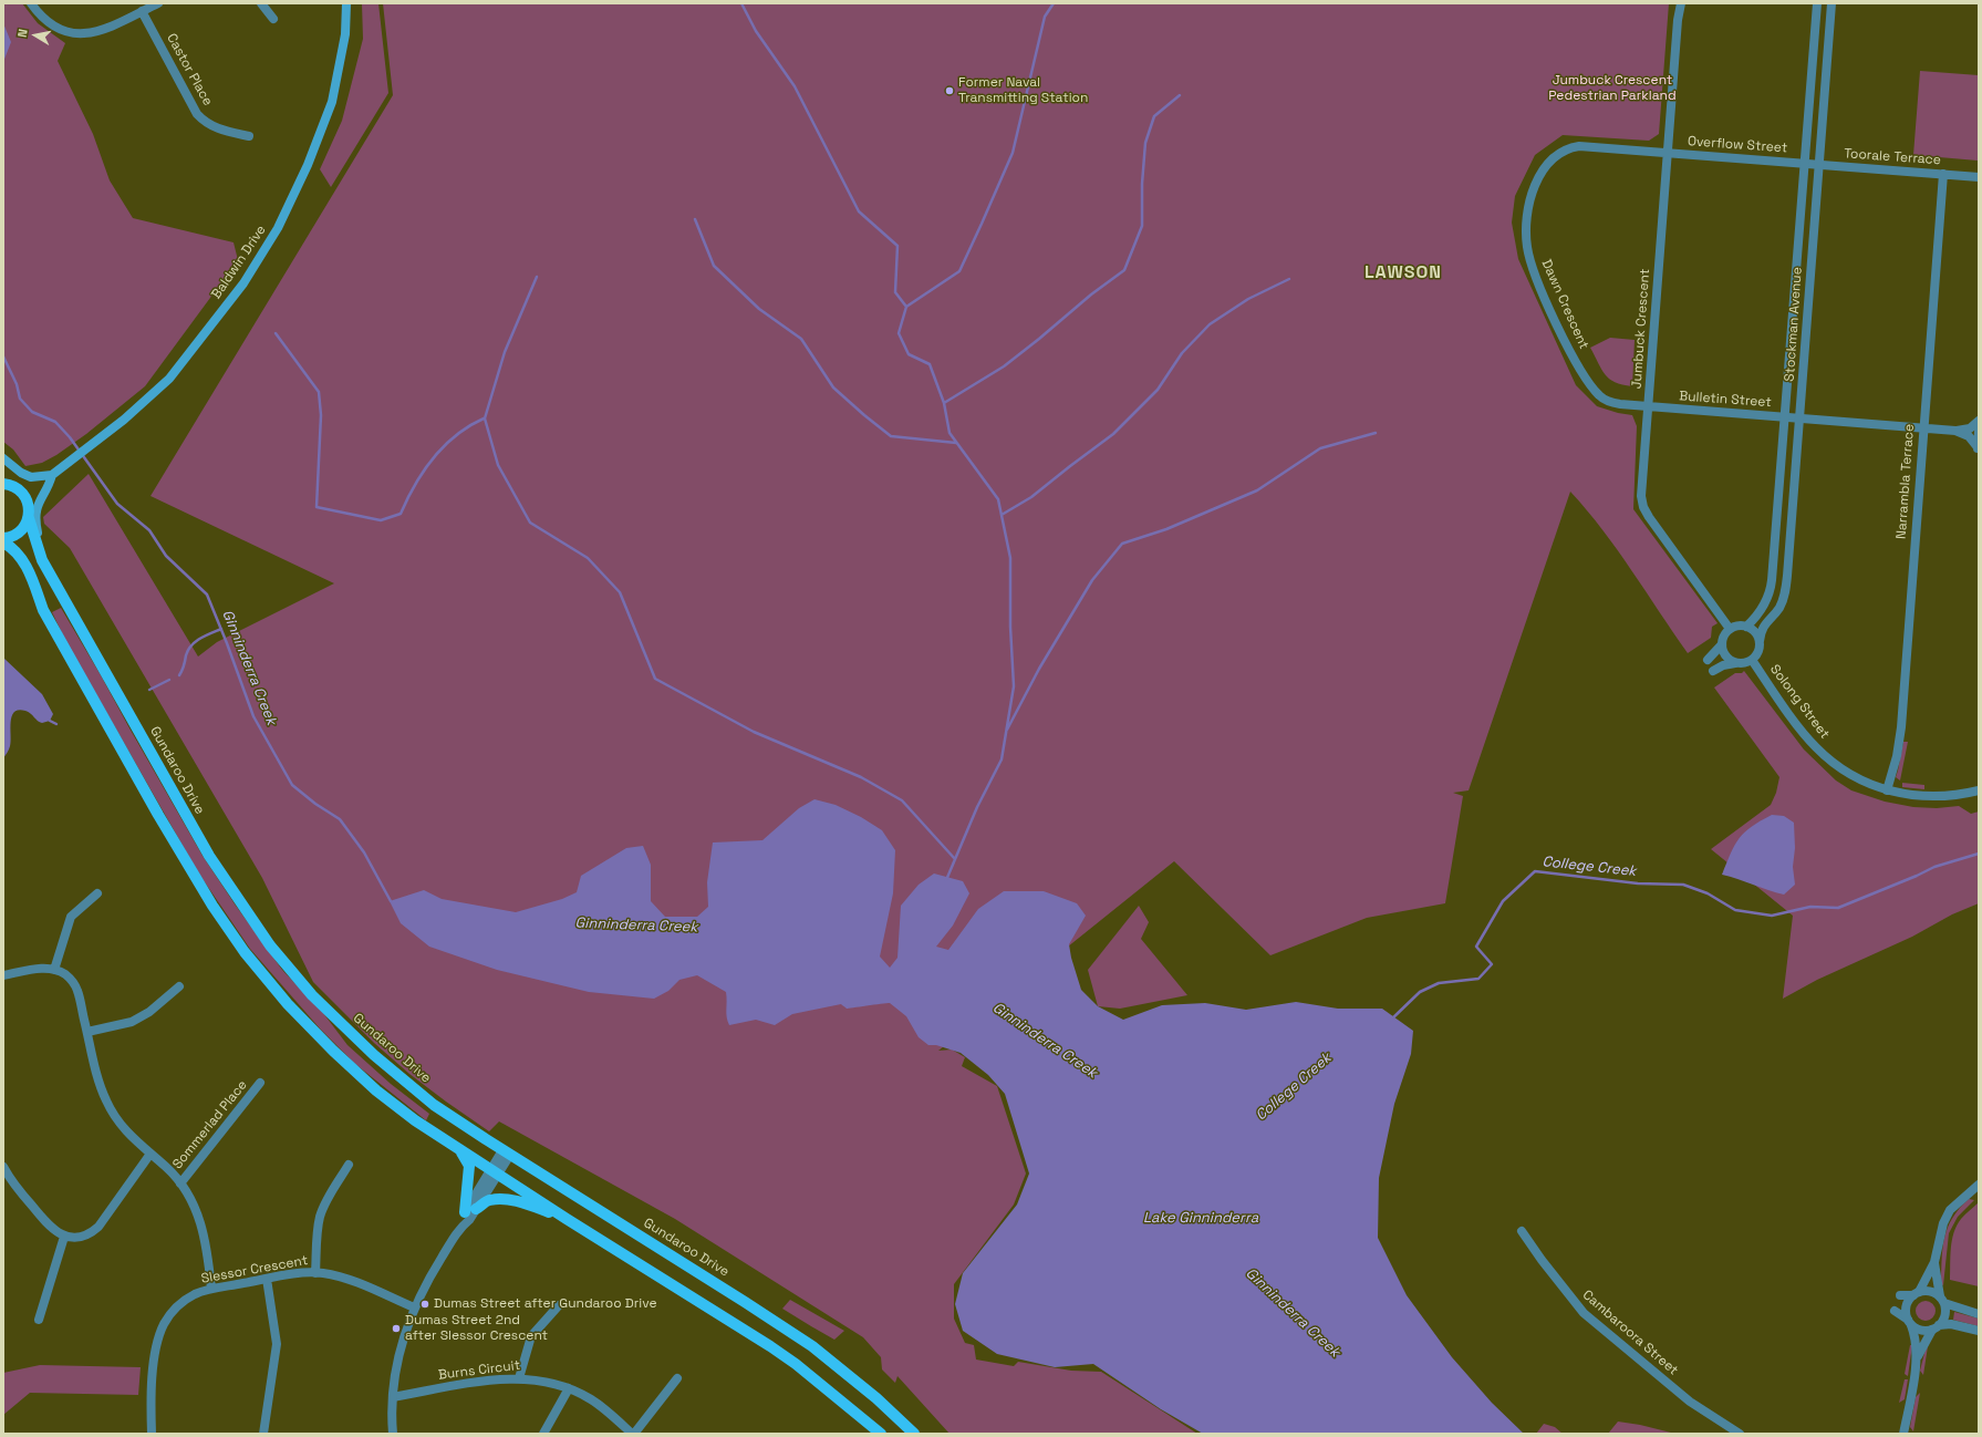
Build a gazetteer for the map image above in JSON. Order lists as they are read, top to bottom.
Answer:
{
  "streets": {
    "main road": ["Baldwin Drive", "Gundaroo Drive"],
    "street": [
      "Castor Place",
      "Overflow Street",
      "Toorale Terrace",
      "Dawn Crescent",
      "Stockman Avenue",
      "Jumbuck Crescent",
      "Bulletin Street",
      "Narrambla Terrace",
      "Solong Street",
      "Sommerlad Place",
      "Slessor Crescent",
      "Cambaroora Street",
      "Burns Circuit"
    ]
  },
  "crossings": [
    ["Overflow Street", "Toorale Terrace"],
    ["Overflow Street", "Dawn Crescent"],
    ["Overflow Street", "Stockman Avenue"],
    ["Overflow Street", "Jumbuck Crescent"],
    ["Toorale Terrace", "Stockman Avenue"],
    ["Toorale Terrace", "Narrambla Terrace"],
    ["Baldwin Drive", "Gundaroo Drive"],
    ["Dawn Crescent", "Jumbuck Crescent"],
    ["Dawn Crescent", "Bulletin Street"],
    ["Stockman Avenue", "Jumbuck Crescent"],
    ["Stockman Avenue", "Bulletin Street"],
    ["Stockman Avenue", "Solong Street"],
    ["Jumbuck Crescent", "Bulletin Street"],
    ["Jumbuck Crescent", "Solong Street"],
    ["Bulletin Street", "Narrambla Terrace"],
    ["Narrambla Terrace", "Solong Street"]
  ],
  "districts": ["LAWSON"],
  "water": ["Ginninderra Creek", "College Creek", "Lake Ginninderra"],
  "parks": ["Jumbuck Crescent Pedestrian Parkland"],
  "places": ["Former Naval Transmitting Station", "Dumas Street after Gundaroo Drive", "Dumas Street 2nd after Slessor Crescent"],
  "north": "left"
}
